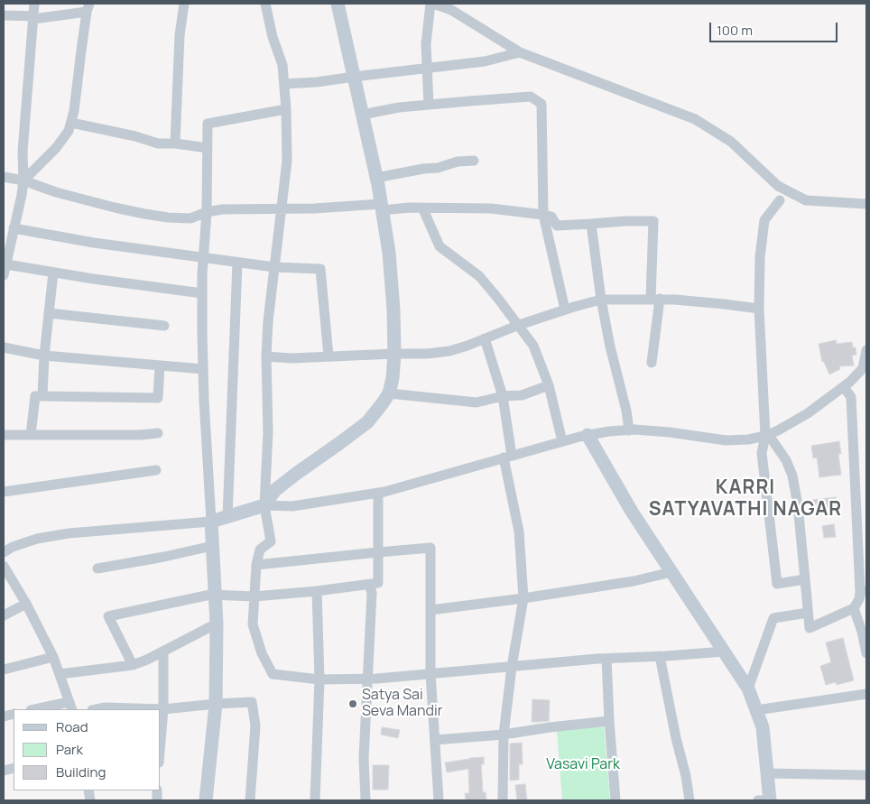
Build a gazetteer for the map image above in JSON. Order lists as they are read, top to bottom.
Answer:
{
  "districts": ["KARRI SATYAVATHI NAGAR"],
  "parks": ["Vasavi Park"],
  "places": ["Satya Sai Seva Mandir"],
  "legend": ["Road", "Park", "Building"],
  "scale_bar": "100 m"
}
